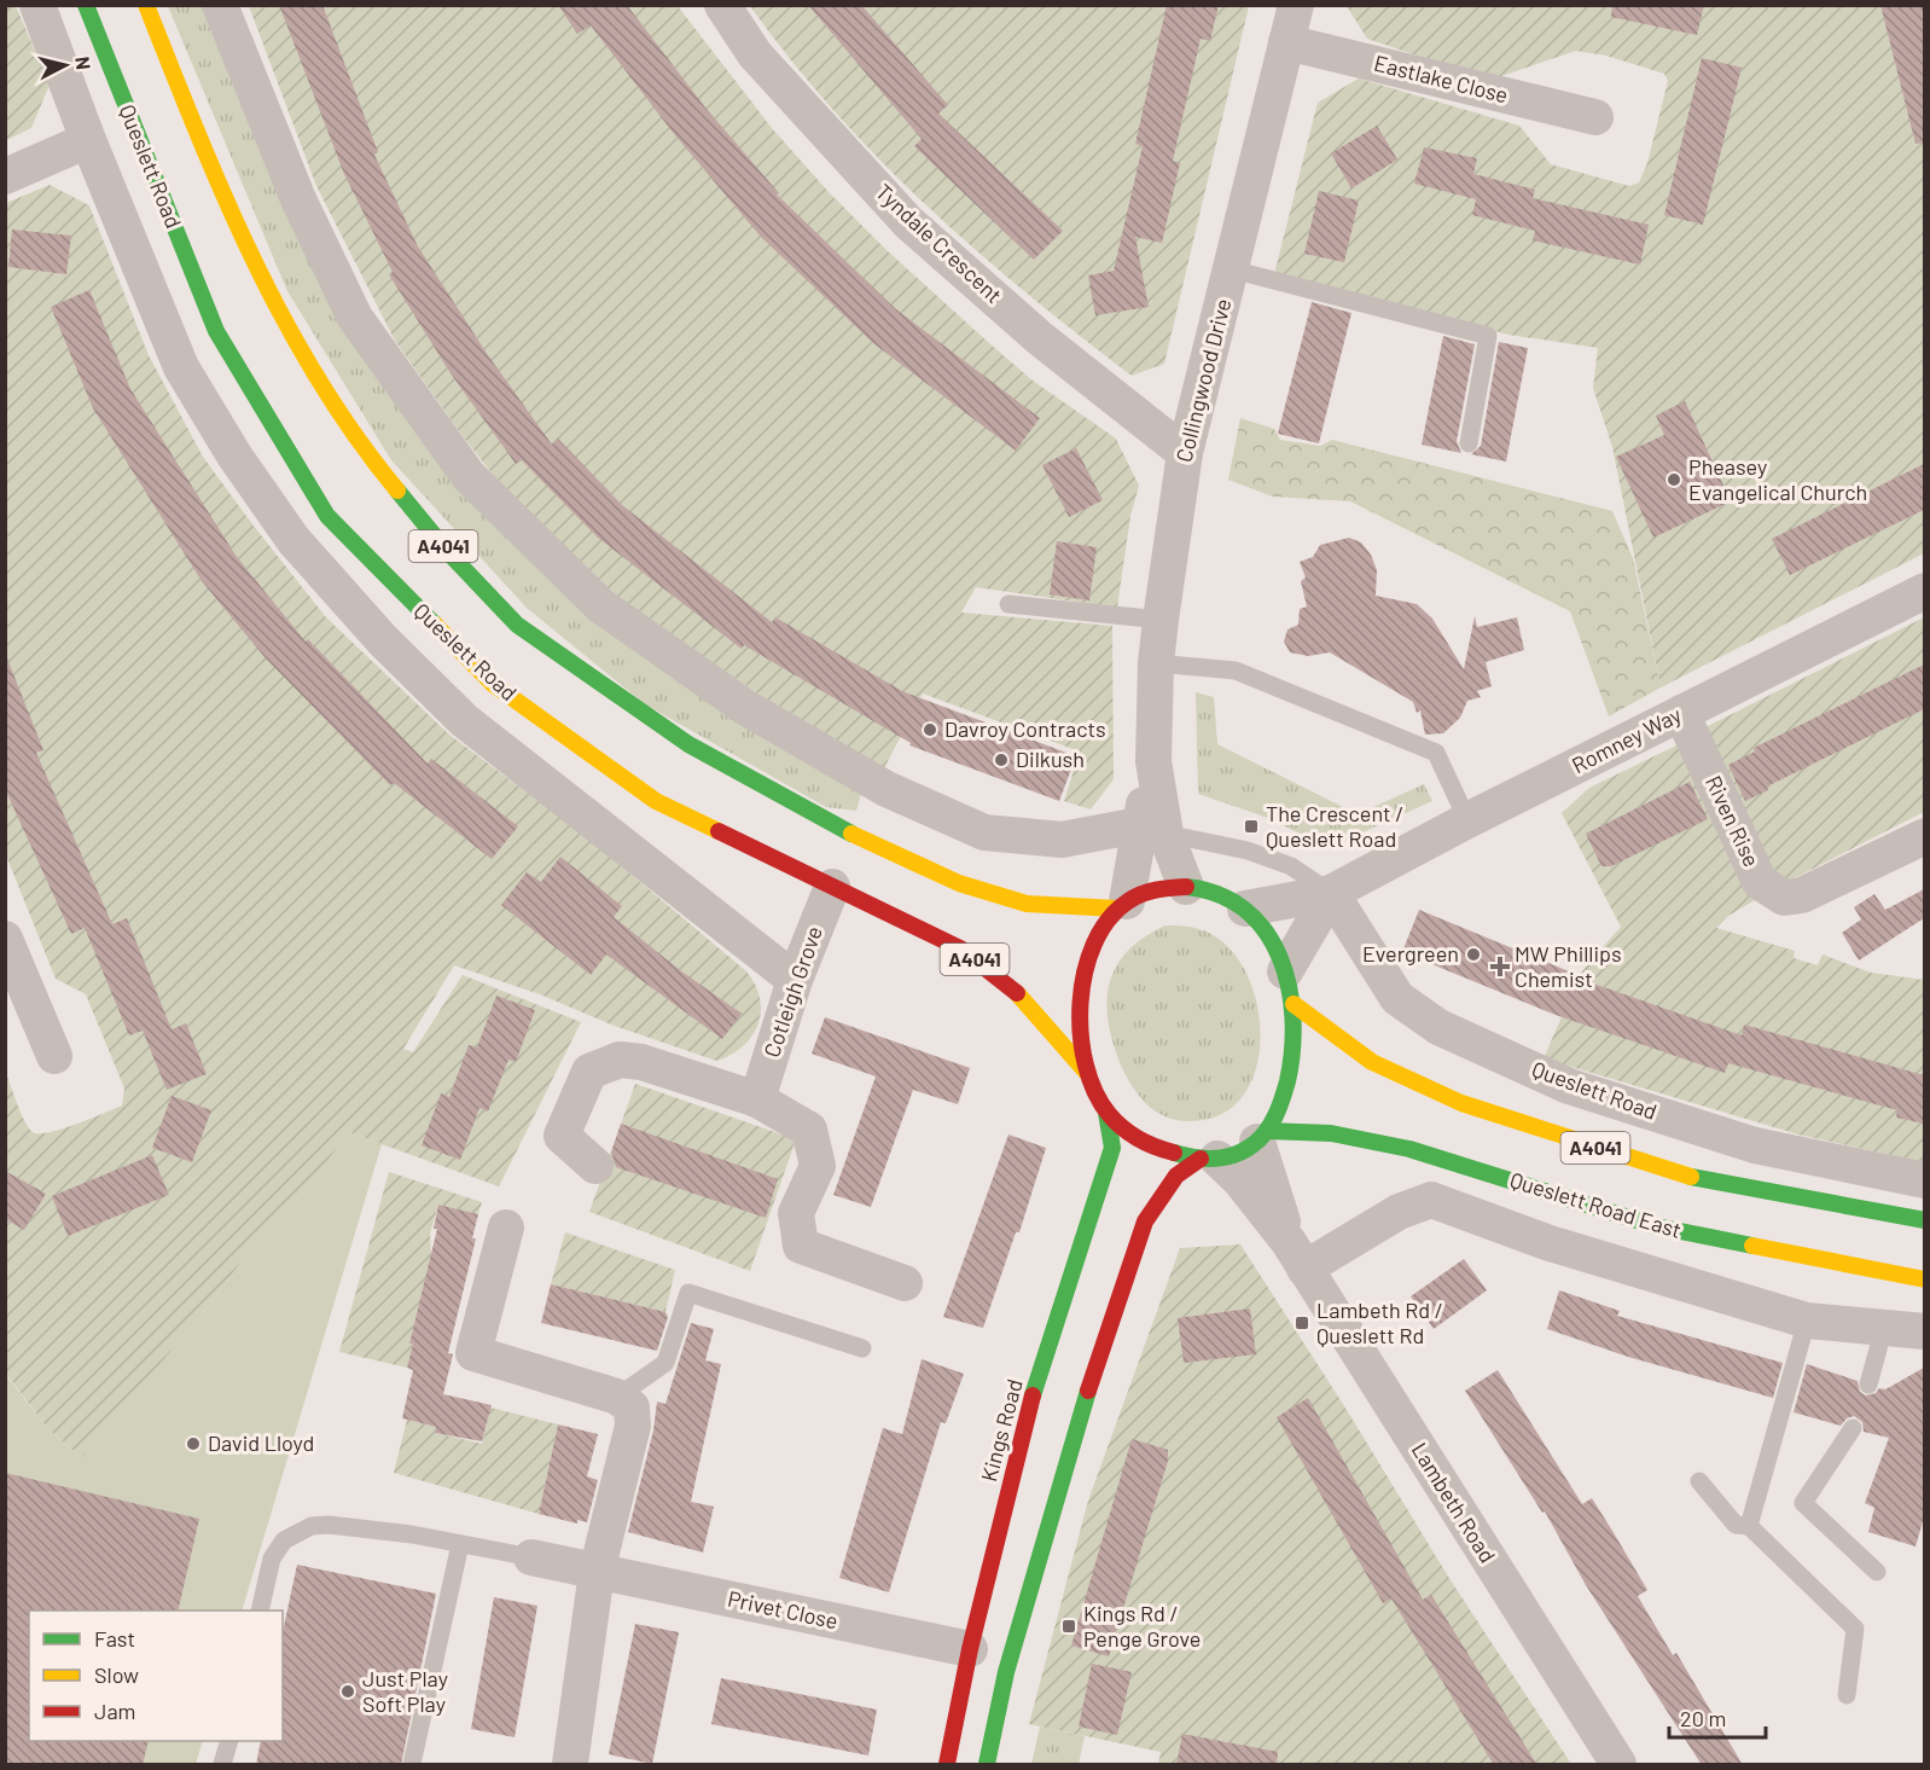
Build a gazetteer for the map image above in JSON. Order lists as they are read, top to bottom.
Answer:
{
  "streets": {
    "main road": [
      "Queslett Road",
      "A4041",
      "Queslett Road East",
      "Kings Road"
    ],
    "street": [
      "Eastlake Close",
      "Tyndale Crescent",
      "Collingwood Drive",
      "Romney Way",
      "Riven Rise",
      "Cotleigh Grove",
      "Lambeth Road",
      "Privet Close"
    ]
  },
  "crossings": [
    ["Eastlake Close", "Collingwood Drive"],
    ["Queslett Road", "Collingwood Drive"],
    ["Queslett Road", "A4041"],
    ["Queslett Road", "Romney Way"],
    ["Queslett Road", "Cotleigh Grove"],
    ["Queslett Road", "Queslett Road East"],
    ["Queslett Road", "Kings Road"],
    ["Queslett Road", "Lambeth Road"],
    ["Tyndale Crescent", "Collingwood Drive"],
    ["Collingwood Drive", "A4041"],
    ["Collingwood Drive", "Romney Way"],
    ["Collingwood Drive", "Queslett Road East"],
    ["Collingwood Drive", "Kings Road"],
    ["Collingwood Drive", "Lambeth Road"],
    ["A4041", "Romney Way"],
    ["A4041", "Queslett Road East"],
    ["A4041", "Kings Road"],
    ["A4041", "Lambeth Road"],
    ["Romney Way", "Riven Rise"],
    ["Romney Way", "Queslett Road East"],
    ["Romney Way", "Kings Road"],
    ["Romney Way", "Lambeth Road"],
    ["Queslett Road East", "Kings Road"],
    ["Queslett Road East", "Lambeth Road"],
    ["Kings Road", "Lambeth Road"],
    ["Kings Road", "Privet Close"]
  ],
  "places": {
    "other": [
      "Pheasey Evangelical Church",
      "Davroy Contracts",
      "Dilkush",
      "Evergreen",
      "David Lloyd",
      "Just Play Soft Play"
    ],
    "transit": ["The Crescent / Queslett Road", "Lambeth Rd / Queslett Rd", "Kings Rd / Penge Grove"],
    "health": ["MW Phillips Chemist"]
  },
  "legend": ["Fast", "Slow", "Jam"],
  "scale_bar": "20 m",
  "north": "right"
}
